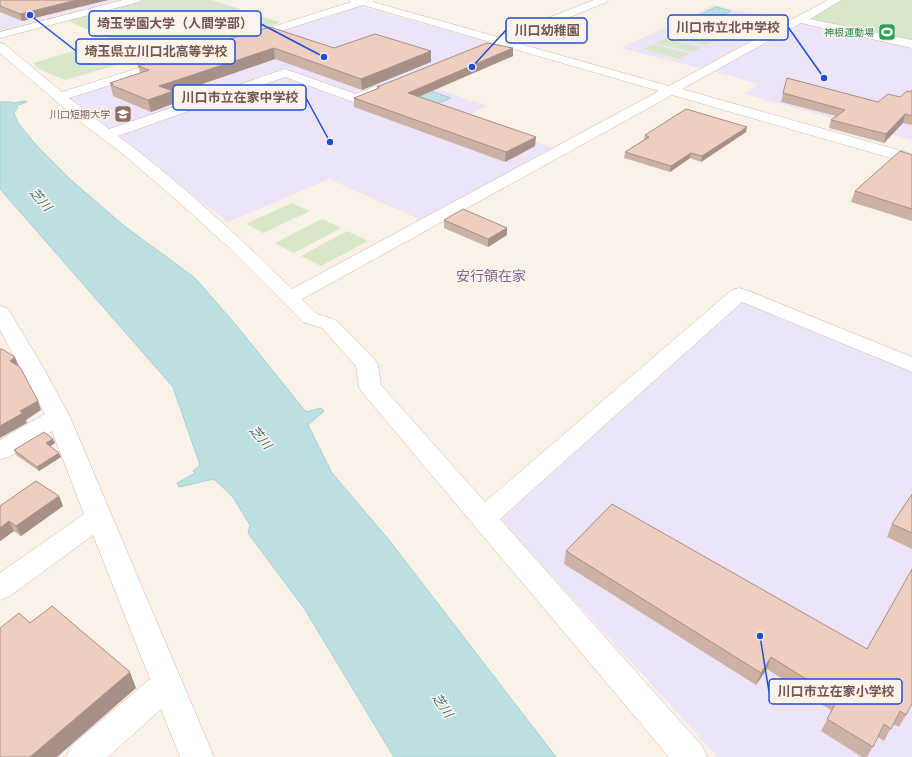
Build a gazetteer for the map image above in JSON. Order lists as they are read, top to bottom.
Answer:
{
  "districts": ["安行領在家"],
  "water": ["芝川"],
  "places": {
    "other": [
      "埼玉県立川口北高等学校",
      "埼玉学園大学（人間学部）",
      "川口幼稚園",
      "川口市立北中学校",
      "川口市立在家中学校",
      "川口市立在家小学校"
    ],
    "sports": ["神根運動場"],
    "school or university": ["川口短期大学"]
  }
}
